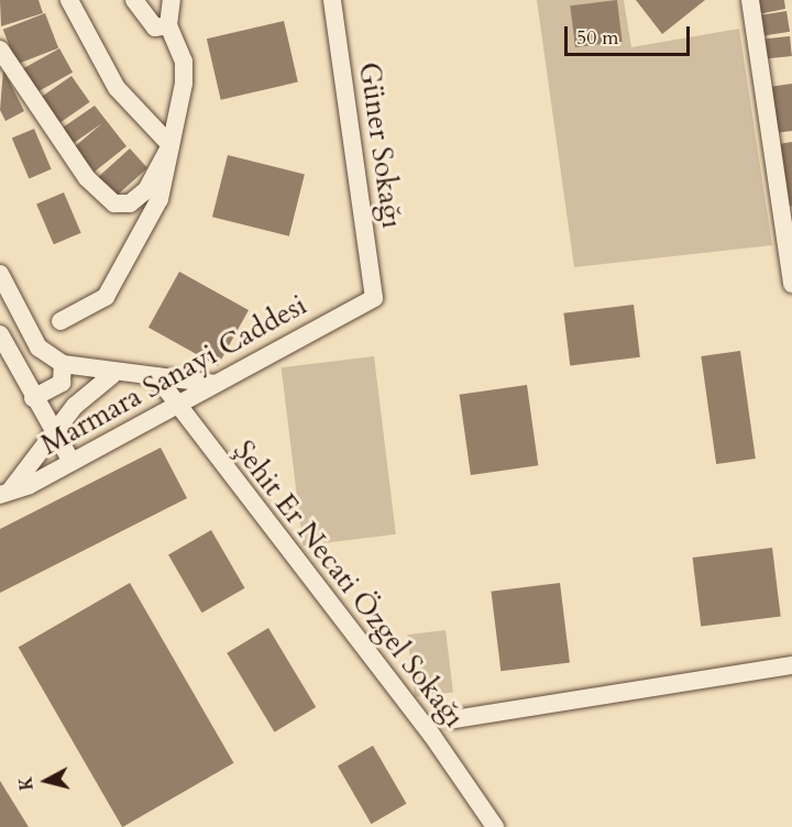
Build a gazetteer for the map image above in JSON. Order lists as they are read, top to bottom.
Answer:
{
  "streets": {
    "street": ["Güner Sokağı", "Marmara Sanayi Caddesi", "Şehit Er Necati Özgel Sokağı"]
  },
  "crossings": [
    ["Güner Sokağı", "Marmara Sanayi Caddesi"],
    ["Marmara Sanayi Caddesi", "Şehit Er Necati Özgel Sokağı"]
  ],
  "scale_bar": "50 m",
  "north": "left"
}
